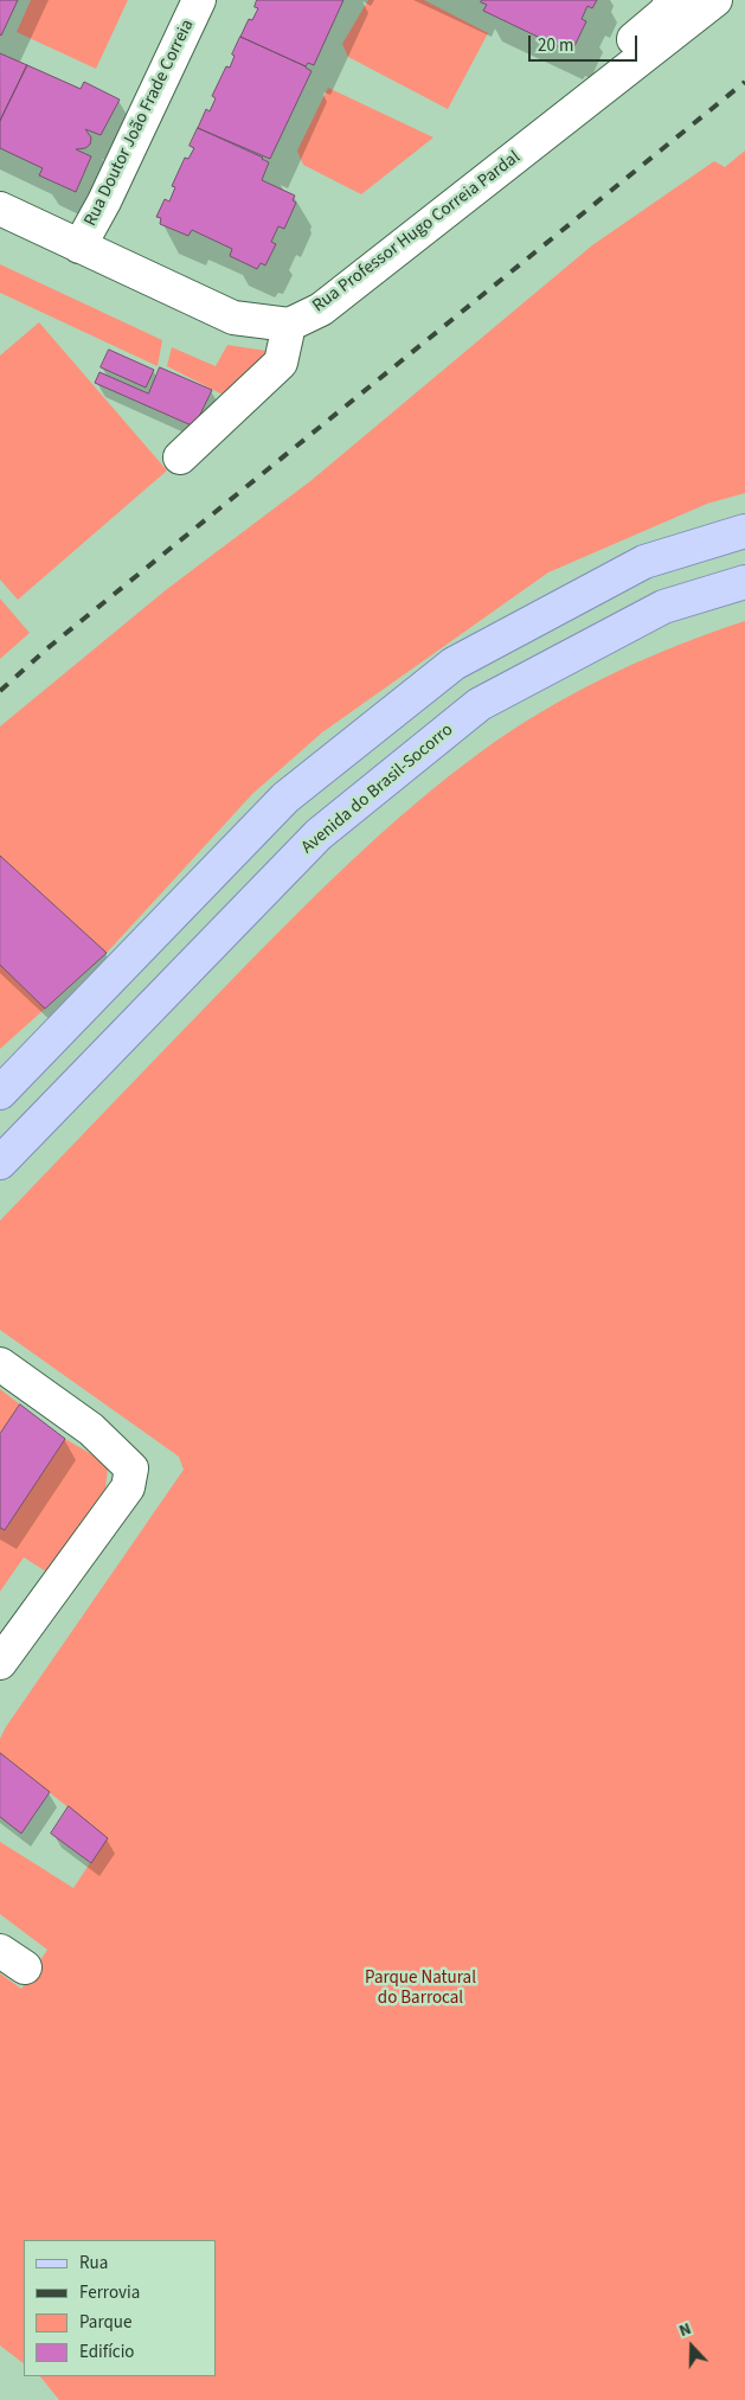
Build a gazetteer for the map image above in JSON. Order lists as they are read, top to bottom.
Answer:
{
  "streets": {
    "main road": ["Avenida do Brasil-Socorro"],
    "street": ["Rua Doutor João Frade Correia", "Rua Professor Hugo Correia Pardal"]
  },
  "parks": ["Parque Natural do Barrocal"],
  "legend": [
    "Rua",
    "Ferrovia",
    "Parque",
    "Edifício"
  ],
  "scale_bar": "20 m",
  "north": "top"
}
